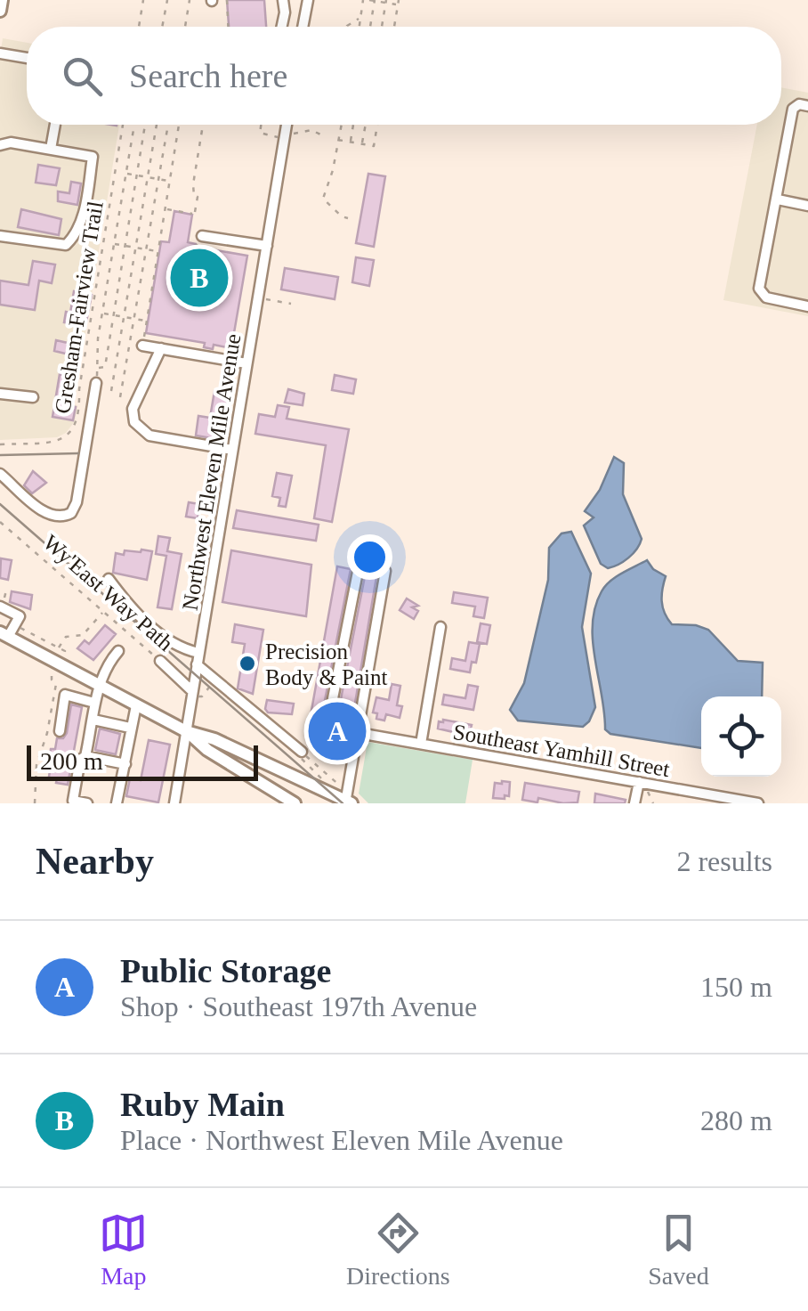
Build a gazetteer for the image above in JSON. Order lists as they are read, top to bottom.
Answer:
{
  "streets": {
    "street": ["Northwest Eleven Mile Avenue", "Wy'East Way Path", "Southeast Yamhill Street"],
    "path": ["Gresham-Fairview Trail"]
  },
  "crossings": [
    ["Northwest Eleven Mile Avenue", "Wy'East Way Path"]
  ],
  "places": ["Precision Body & Paint"],
  "scale_bar": "200 m",
  "page": {
    "search": "Search here",
    "pins": ["B", "A"],
    "scale": "200 m",
    "heading": ["Nearby", "2 results"],
    "list": [
      {
        "mark": "A",
        "name": "Public Storage",
        "note": "Shop · Southeast 197th Avenue",
        "value": "150 m"
      },
      {
        "mark": "B",
        "name": "Ruby Main",
        "note": "Place · Northwest Eleven Mile Avenue",
        "value": "280 m"
      }
    ],
    "nav": ["Map", "Directions", "Saved"]
  }
}
